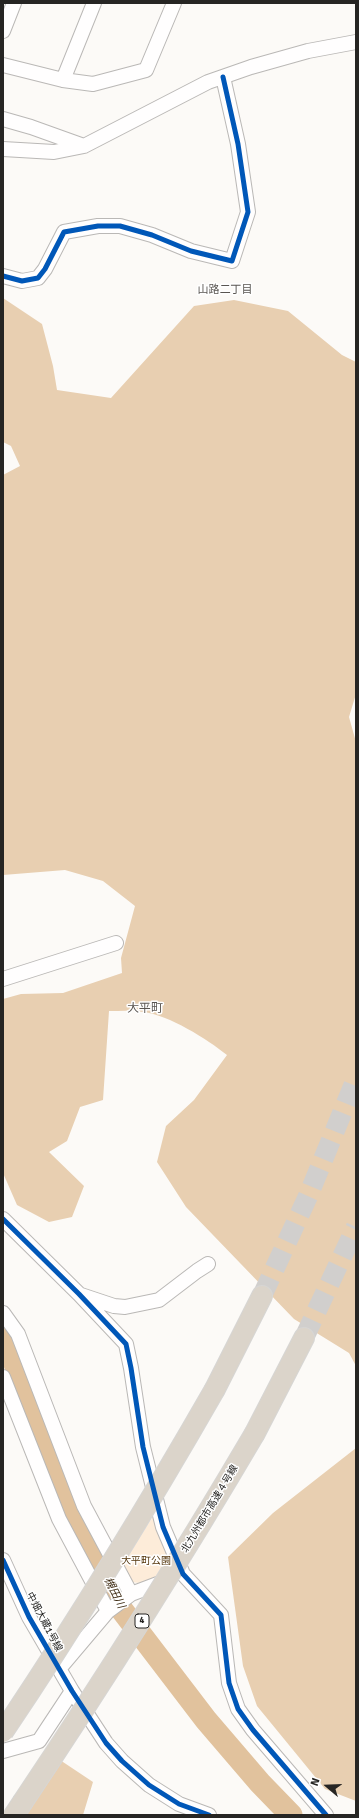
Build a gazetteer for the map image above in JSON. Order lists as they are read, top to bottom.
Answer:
{
  "streets": {
    "highway": ["北九州都市高速４号線", "4"],
    "street": ["中畑大蔵1号線"]
  },
  "districts": ["山路二丁目", "大平町"],
  "water": ["槻田川"],
  "parks": ["大平町公園"],
  "north": "left"
}
